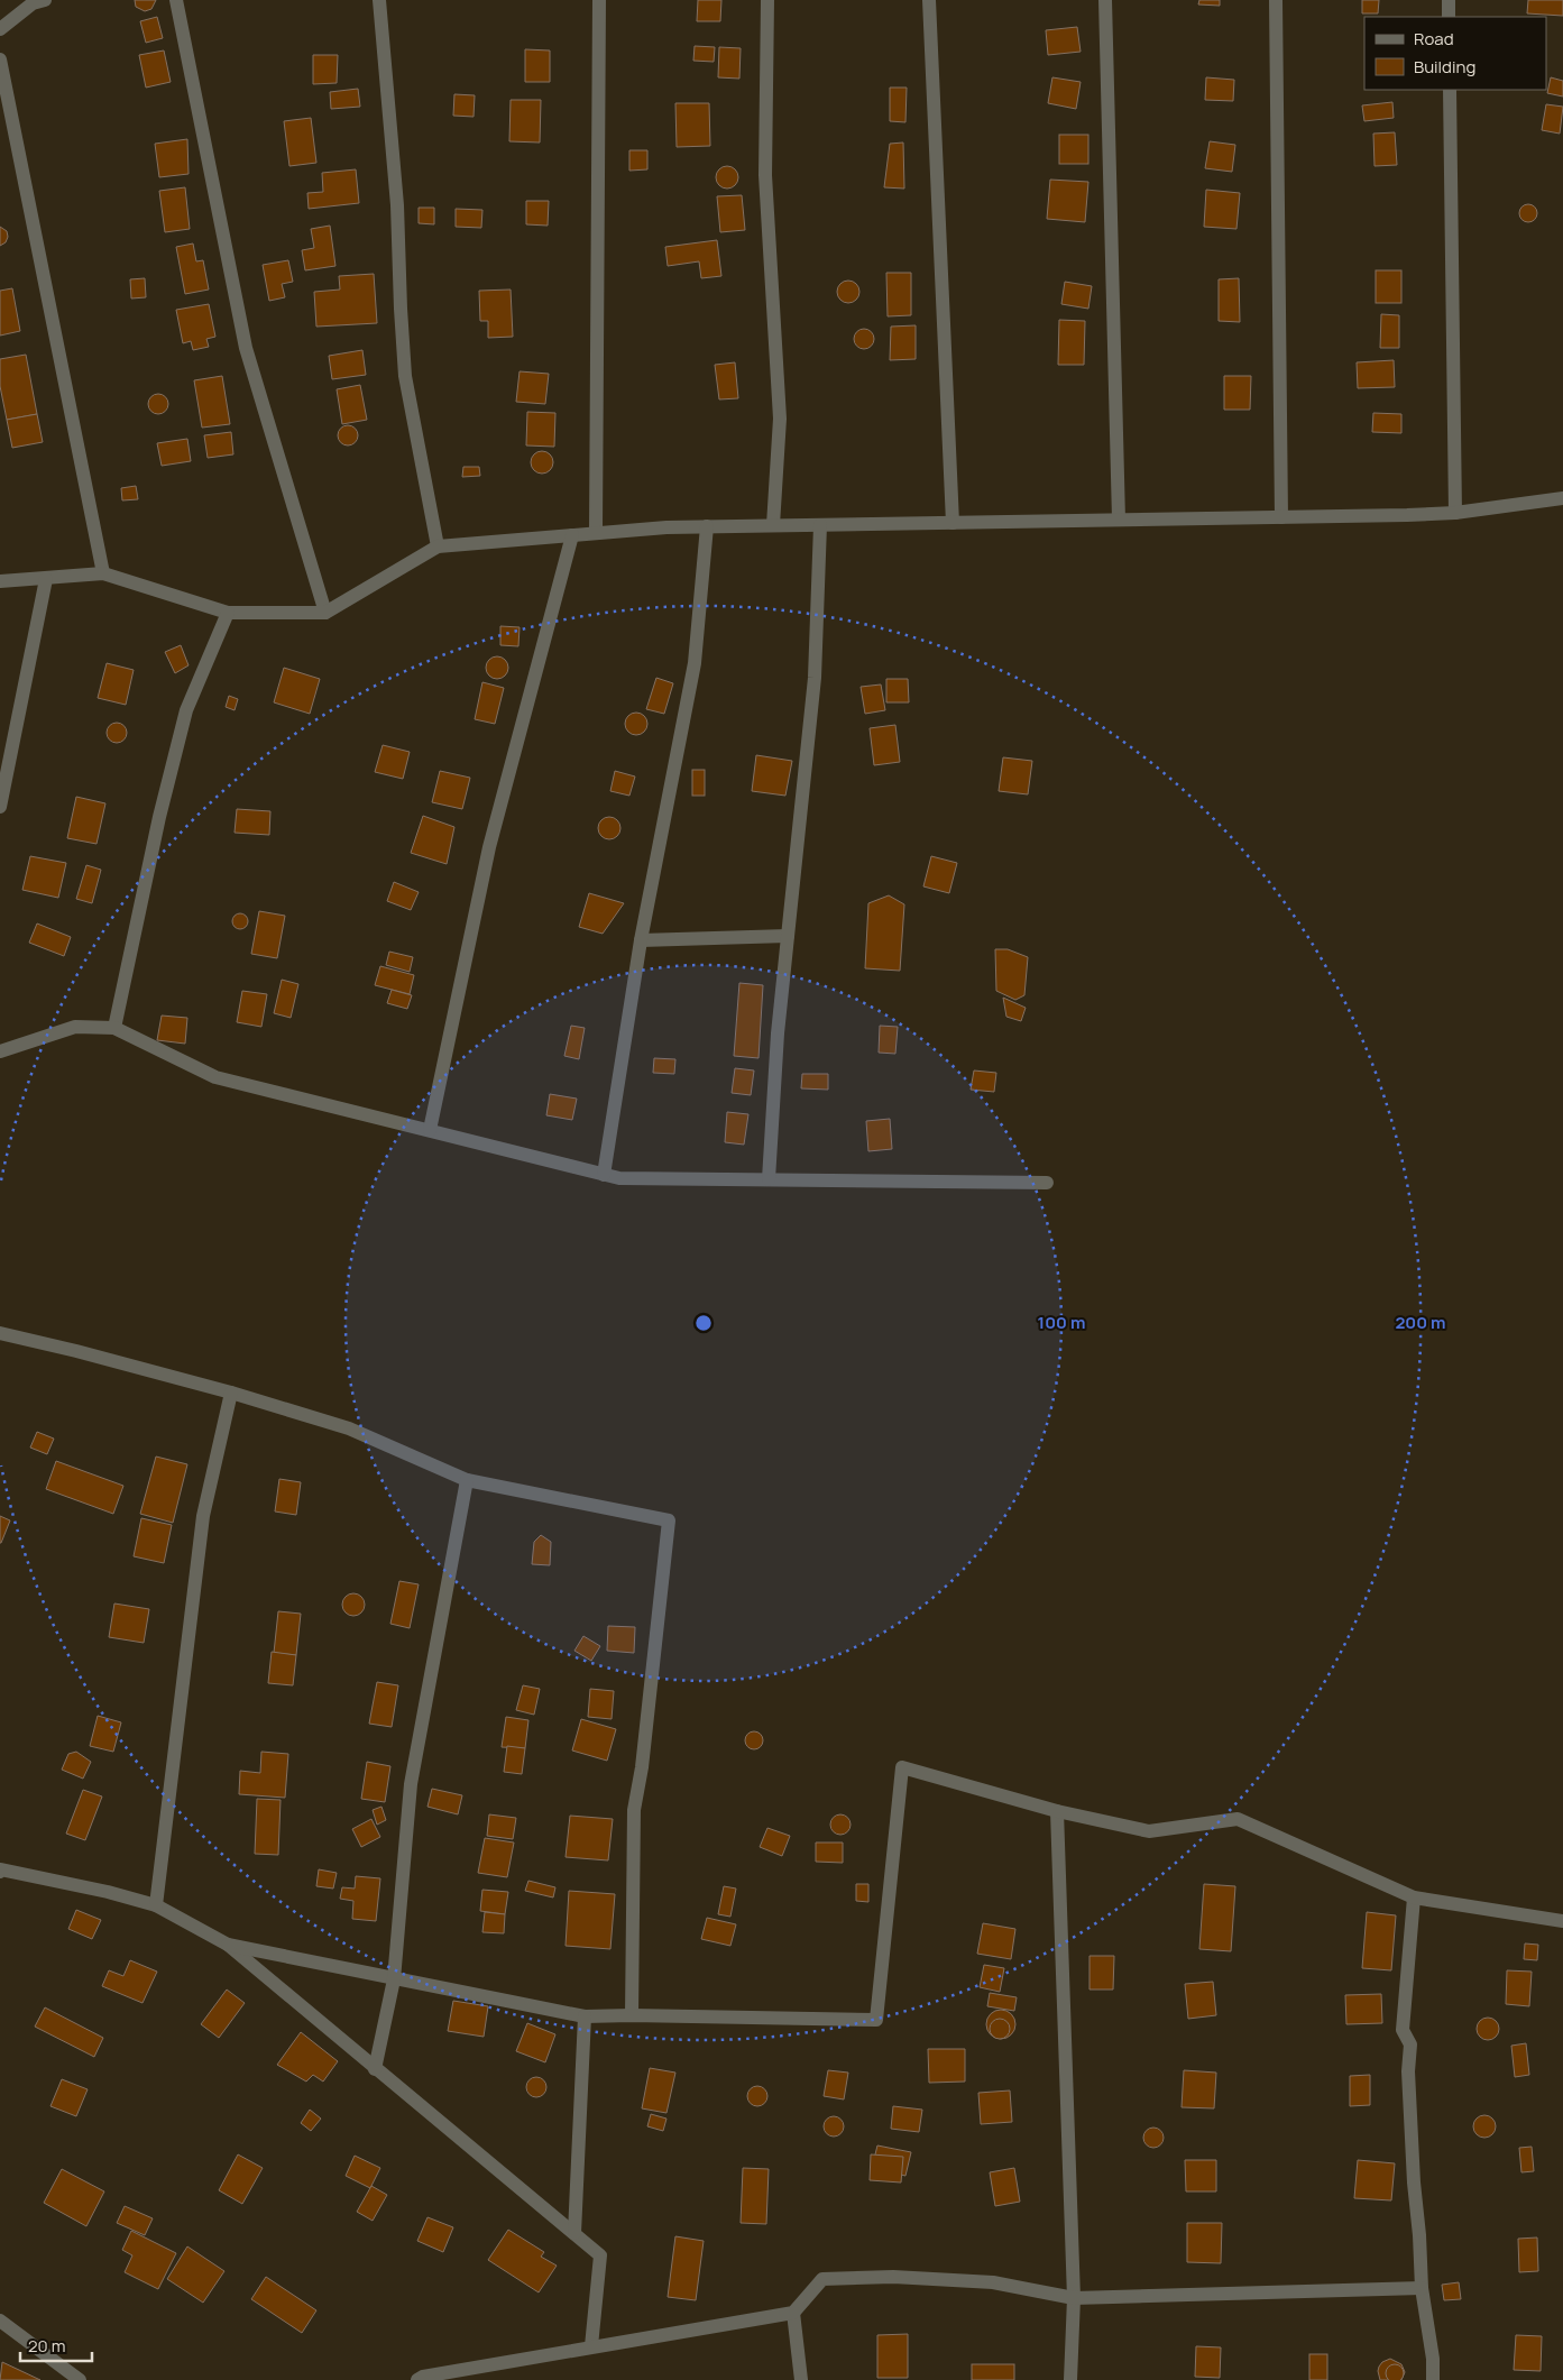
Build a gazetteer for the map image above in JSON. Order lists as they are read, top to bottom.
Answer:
{
  "legend": ["Road", "Building"],
  "scale_bar": "20 m",
  "rings": ["100 m", "200 m"]
}
